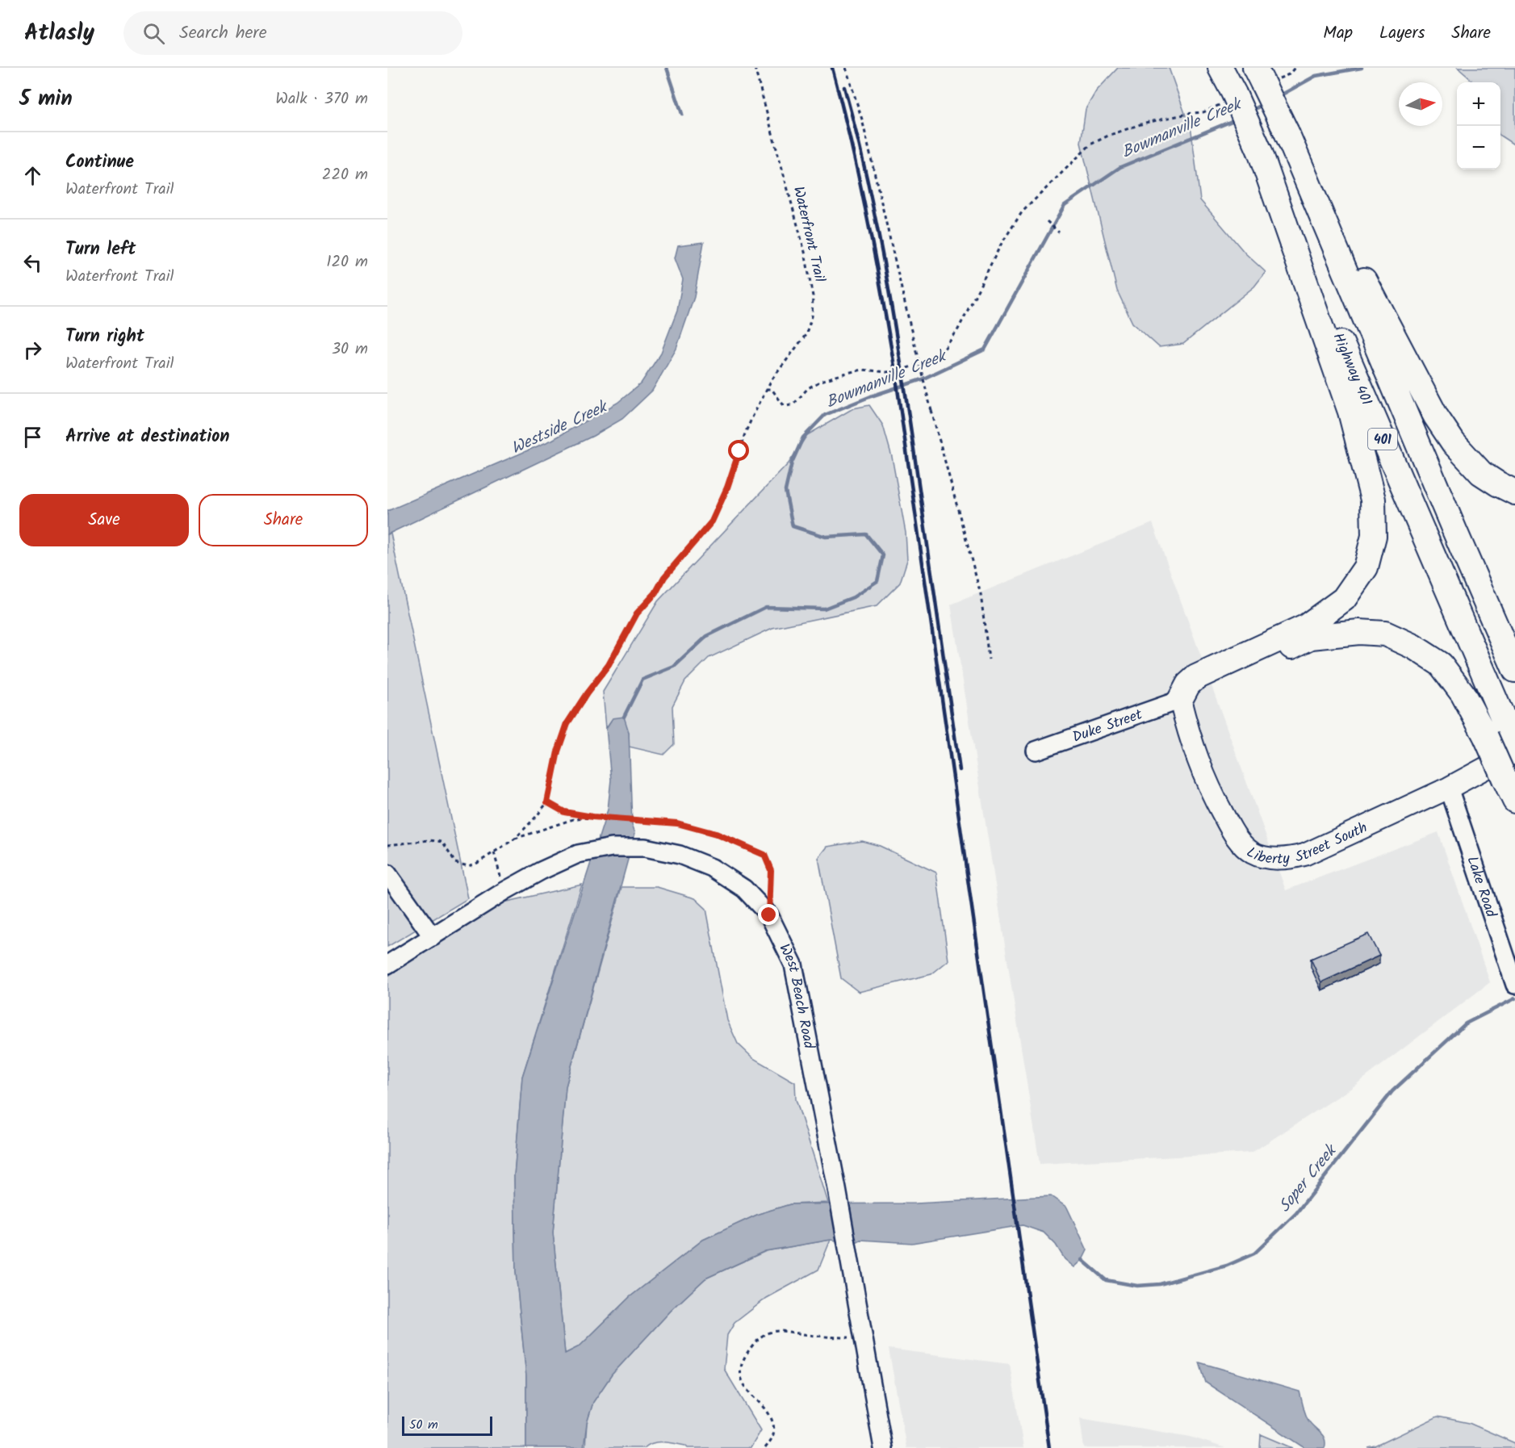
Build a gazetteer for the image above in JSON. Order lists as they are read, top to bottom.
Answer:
{
  "streets": {
    "highway": ["Highway 401", "401"],
    "main road": ["Liberty Street South"],
    "street": ["Duke Street", "Lake Road", "West Beach Road"],
    "path": ["Waterfront Trail"]
  },
  "crossings": [
    ["Highway 401", "Liberty Street South"],
    ["Duke Street", "Liberty Street South"],
    ["Liberty Street South", "Lake Road"]
  ],
  "water": ["Bowmanville Creek", "Westside Creek", "Soper Creek"],
  "scale_bar": "50 m",
  "north": "right",
  "page": {
    "header": "Atlasly",
    "search": "Search here",
    "nav": ["Map", "Layers", "Share"],
    "heading": ["5 min", "Walk · 370 m"],
    "map_buttons": ["+", "−"],
    "list": [
      ["Continue", "Waterfront Trail", "220 m"],
      ["Turn left", "Waterfront Trail", "120 m"],
      ["Turn right", "Waterfront Trail", "30 m"],
      "Arrive at destination"
    ],
    "buttons": ["Save", "Share"],
    "scale": "50 m"
  }
}
